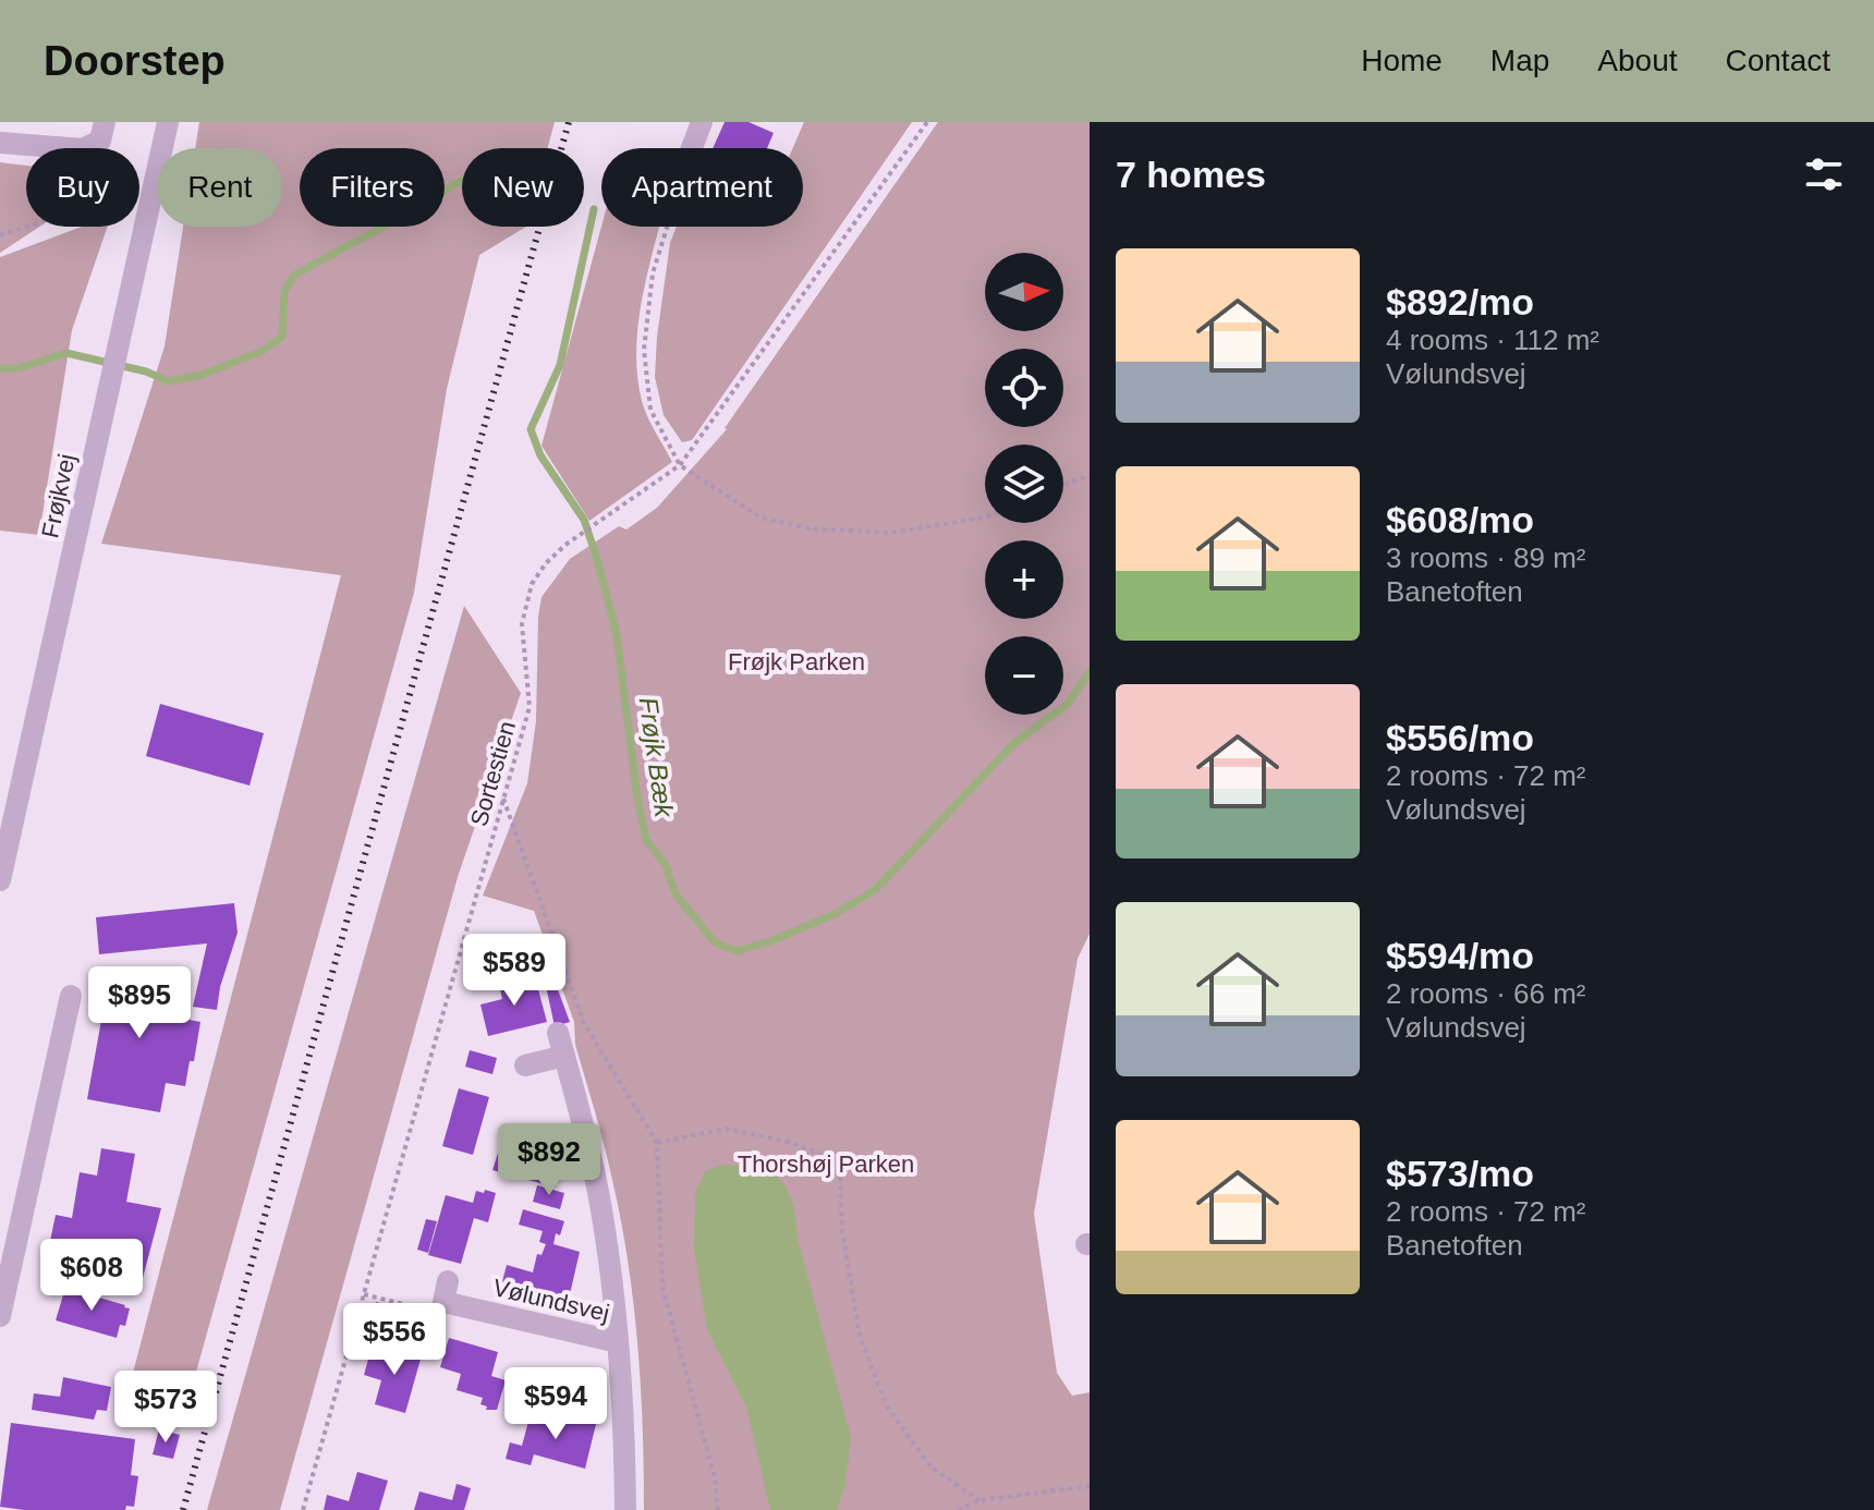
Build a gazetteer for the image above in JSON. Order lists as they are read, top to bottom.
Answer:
{
  "streets": {
    "street": ["Frøjkvej", "Vølundsvej"],
    "path": ["Sortestien"]
  },
  "water": ["Frøjk Bæk"],
  "parks": ["Frøjk Parken", "Thorshøj Parken"],
  "north": "right",
  "page": {
    "header": "Doorstep",
    "nav": [
      "Home",
      "Map",
      "About",
      "Contact"
    ],
    "heading": "7 homes",
    "chip": [
      "Buy",
      "Rent",
      "Filters",
      "New",
      "Apartment"
    ],
    "list": [
      {
        "name": "$892/mo",
        "note": "4 rooms · 112 m² · Vølundsvej"
      },
      {
        "name": "$608/mo",
        "note": "3 rooms · 89 m² · Banetoften"
      },
      {
        "name": "$556/mo",
        "note": "2 rooms · 72 m² · Vølundsvej"
      },
      {
        "name": "$594/mo",
        "note": "2 rooms · 66 m² · Vølundsvej"
      },
      {
        "name": "$573/mo",
        "note": "2 rooms · 72 m² · Banetoften"
      }
    ],
    "map_buttons": ["+", "−"],
    "price": [
      "$589",
      "$895",
      "$892",
      "$608",
      "$556",
      "$594",
      "$573"
    ]
  }
}
